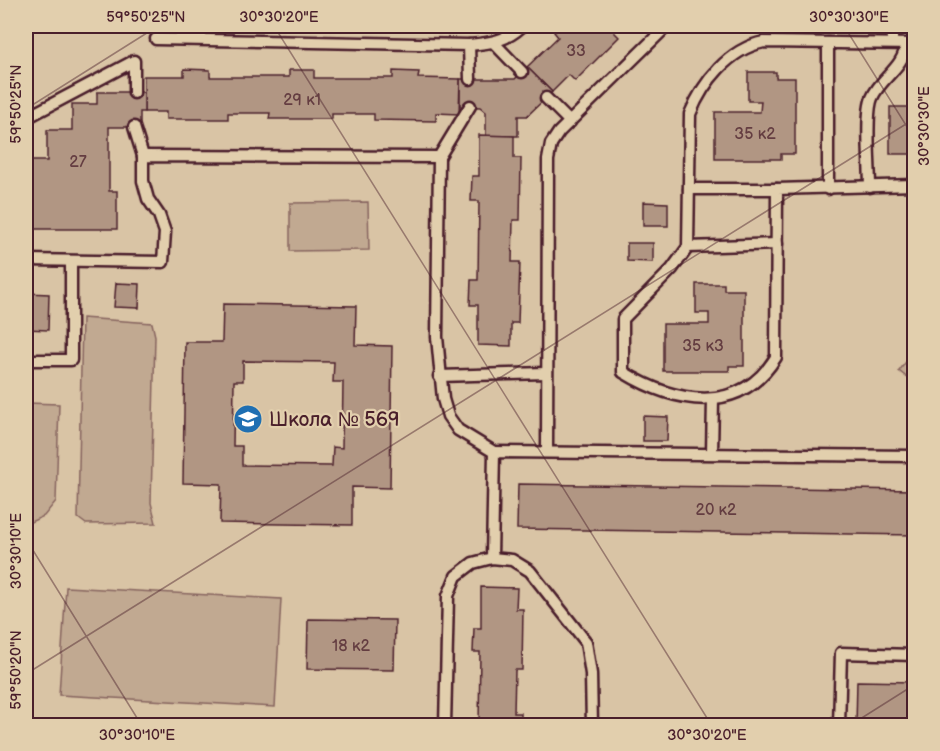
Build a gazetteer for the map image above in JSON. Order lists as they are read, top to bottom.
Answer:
{
  "places": {
    "school or university": ["Школа № 569"]
  },
  "house_numbers": [
    "33",
    "29 к1",
    "35 к2",
    "27",
    "35 к3",
    "20 к2",
    "18 к2"
  ],
  "coordinates": [
    "59°50'25\"N",
    "30°30'20\"E",
    "30°30'30\"E",
    "30°30'10\"E",
    "59°50'20\"N"
  ]
}
